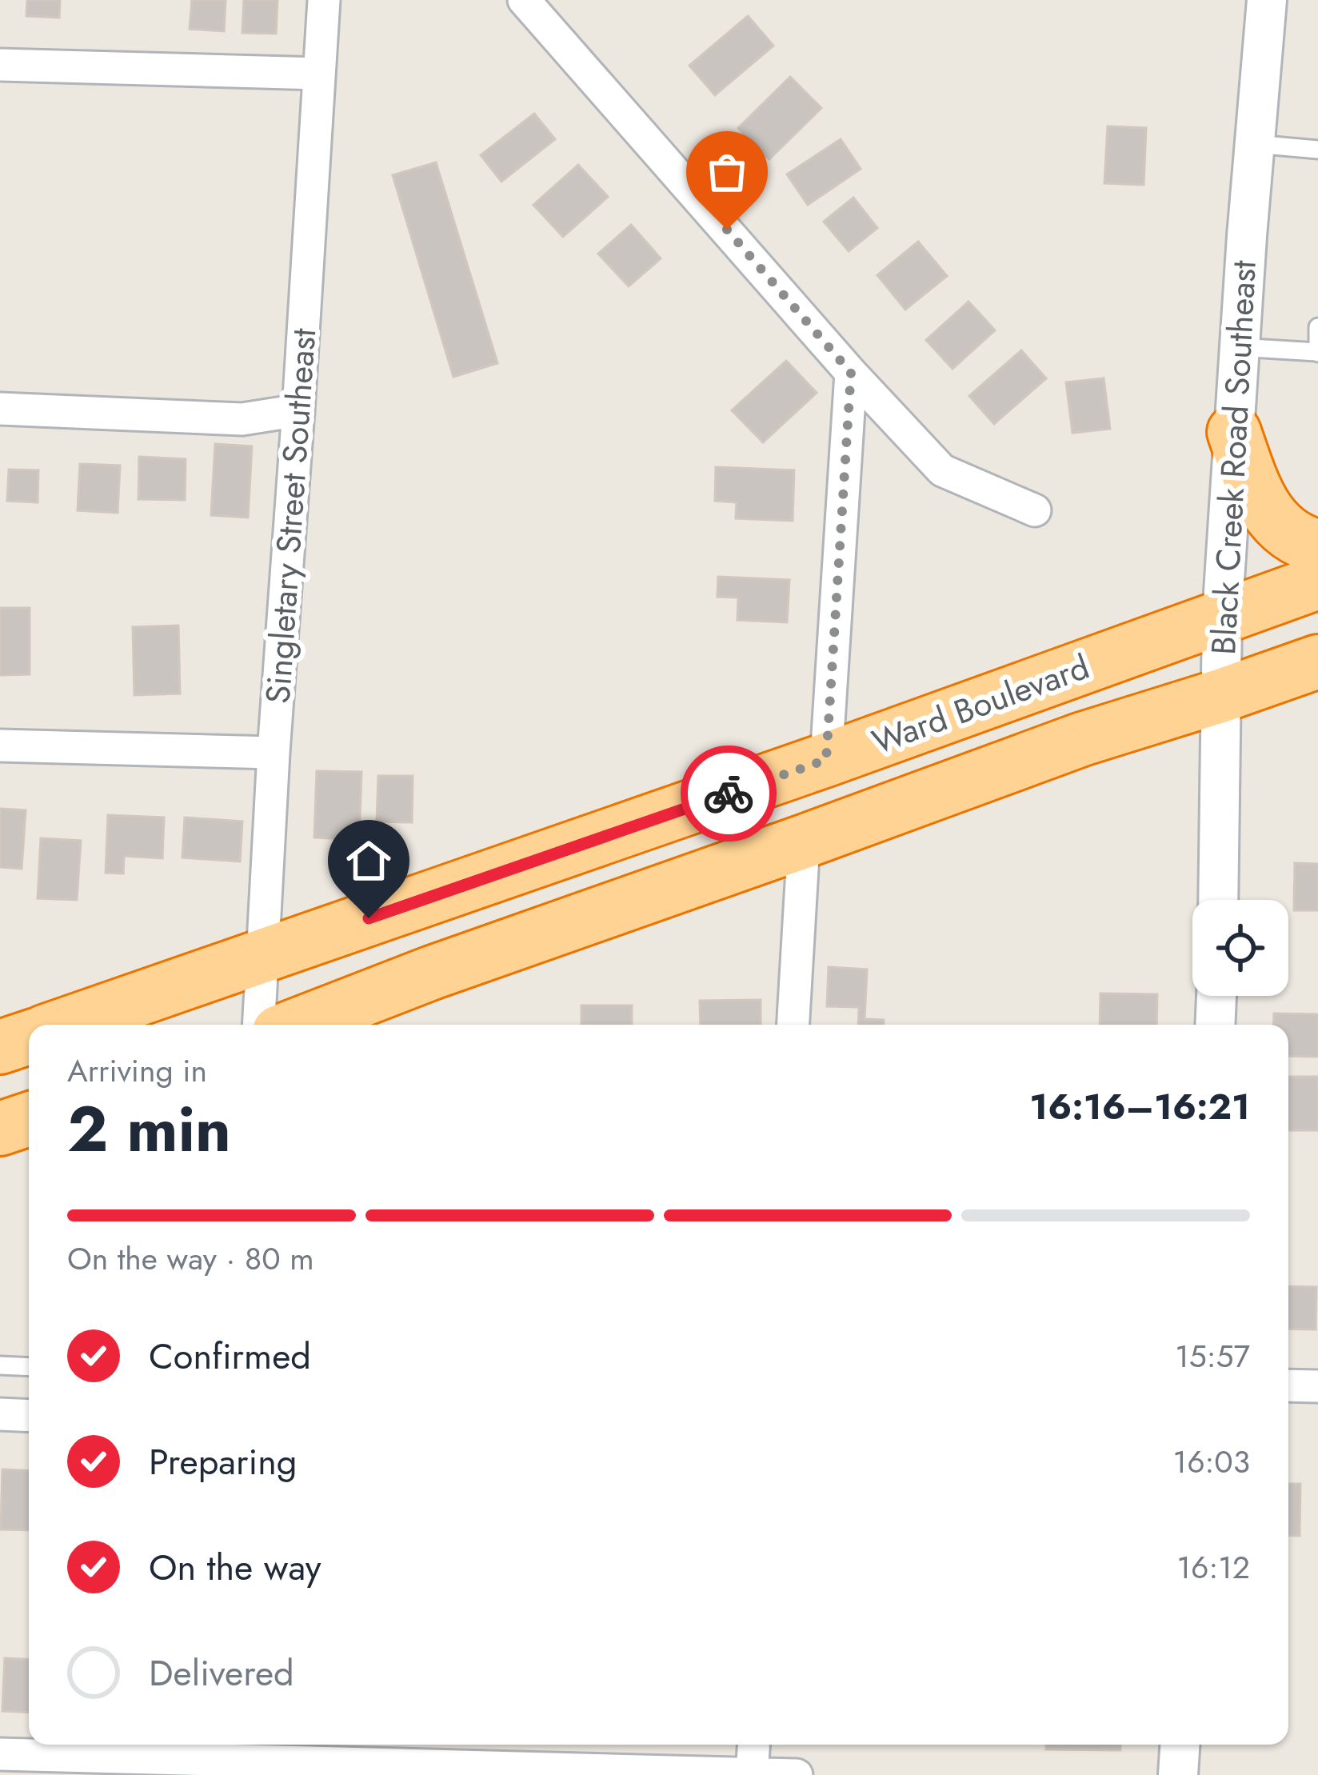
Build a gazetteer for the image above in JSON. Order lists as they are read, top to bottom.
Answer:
{
  "streets": {
    "highway": ["Ward Boulevard"],
    "street": ["Black Creek Road Southeast", "Singletary Street Southeast"]
  },
  "crossings": [
    ["Black Creek Road Southeast", "Ward Boulevard"],
    ["Singletary Street Southeast", "Ward Boulevard"]
  ],
  "page": {
    "heading": ["2 min", "Arriving in", "16:16–16:21"],
    "bar": "On the way · 80 m",
    "list": [
      ["Confirmed", "15:57"],
      ["Preparing", "16:03"],
      ["On the way", "16:12"],
      "Delivered"
    ]
  }
}
